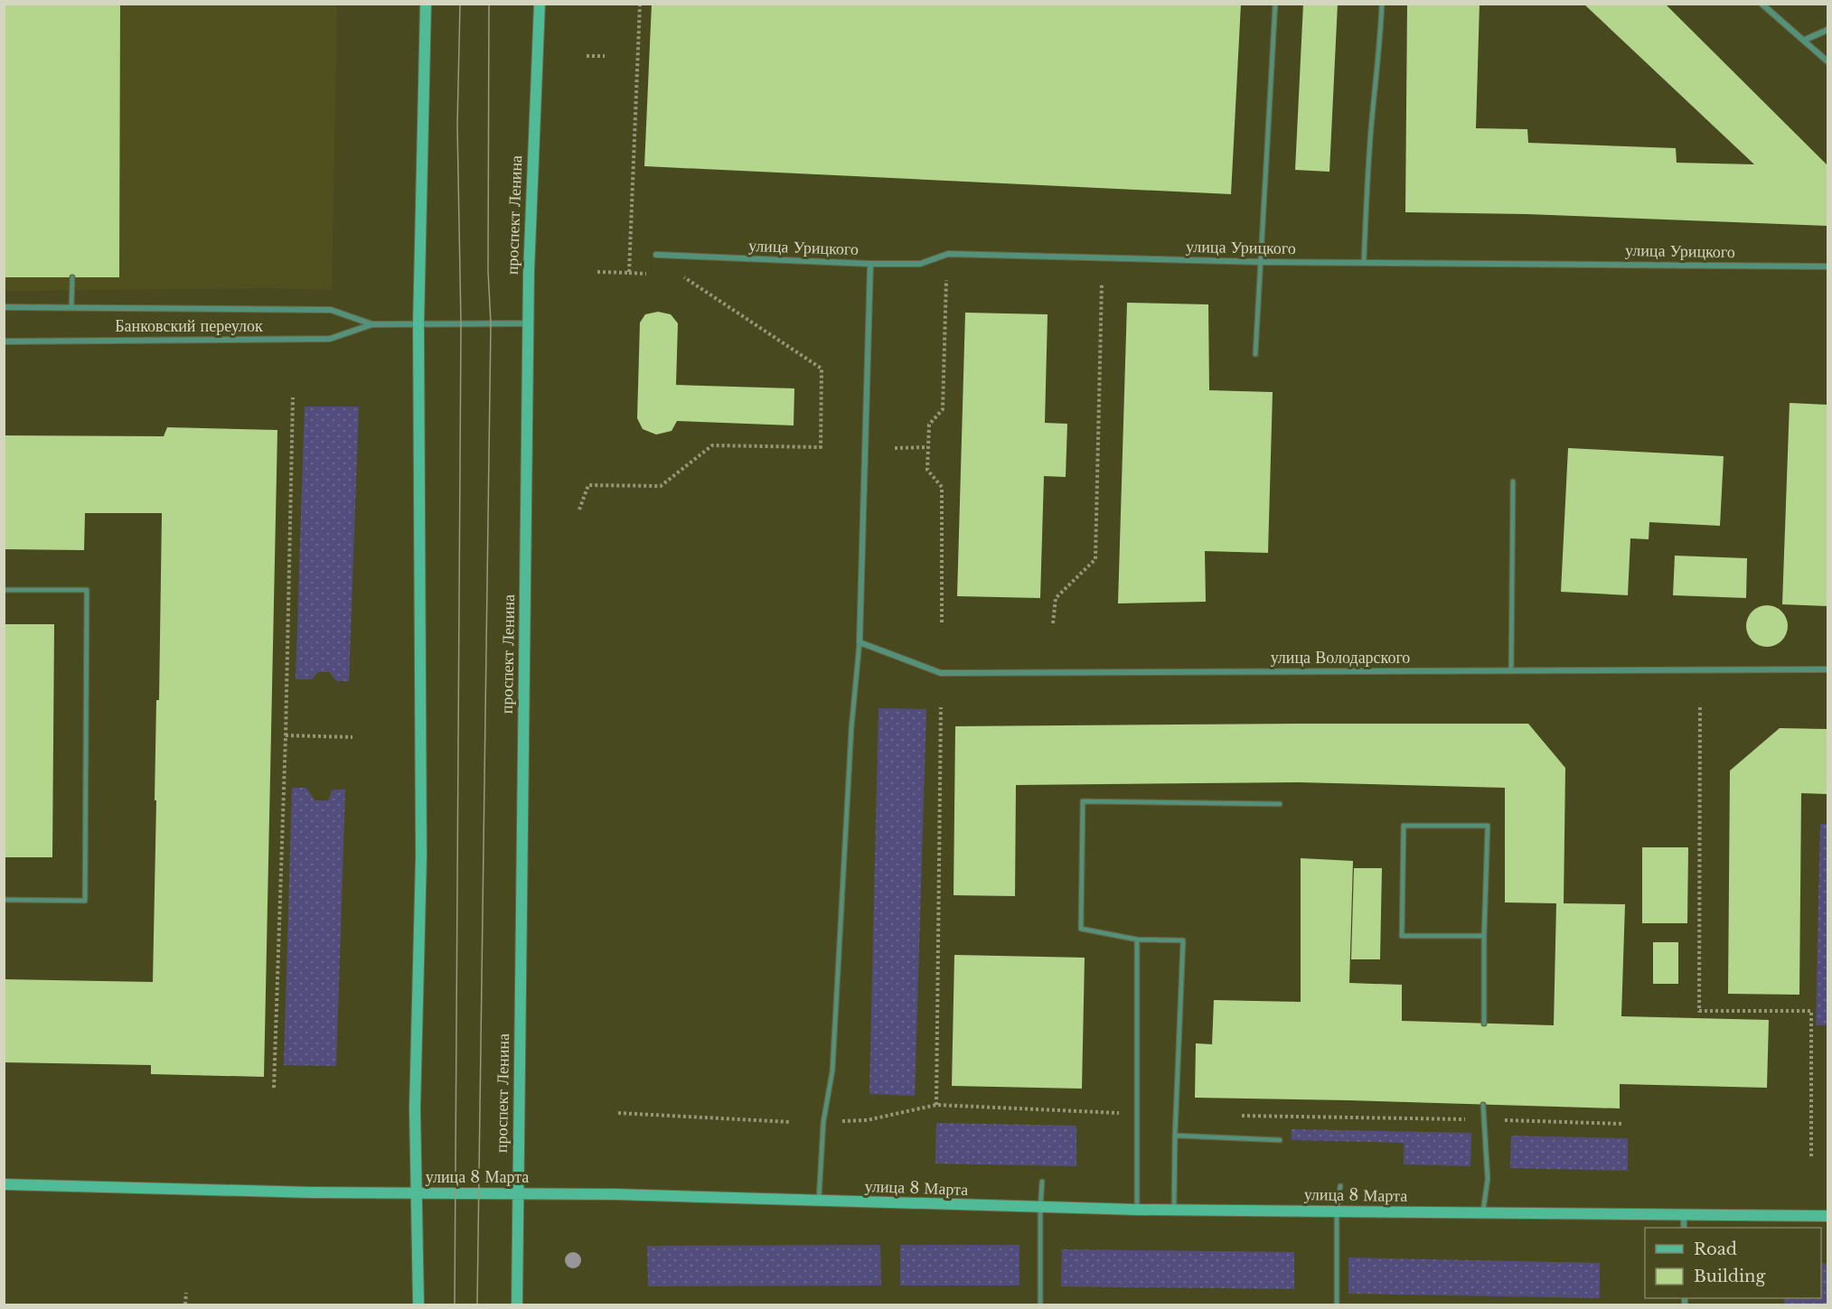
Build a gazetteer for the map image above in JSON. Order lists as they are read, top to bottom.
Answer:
{
  "streets": {
    "main road": ["проспект Ленина", "улица 8 Марта"],
    "street": ["улица Урицкого", "Банковский переулок", "улица Володарского"]
  },
  "crossings": [
    ["проспект Ленина", "Банковский переулок"],
    ["проспект Ленина", "улица 8 Марта"]
  ],
  "legend": ["Road", "Building"]
}
